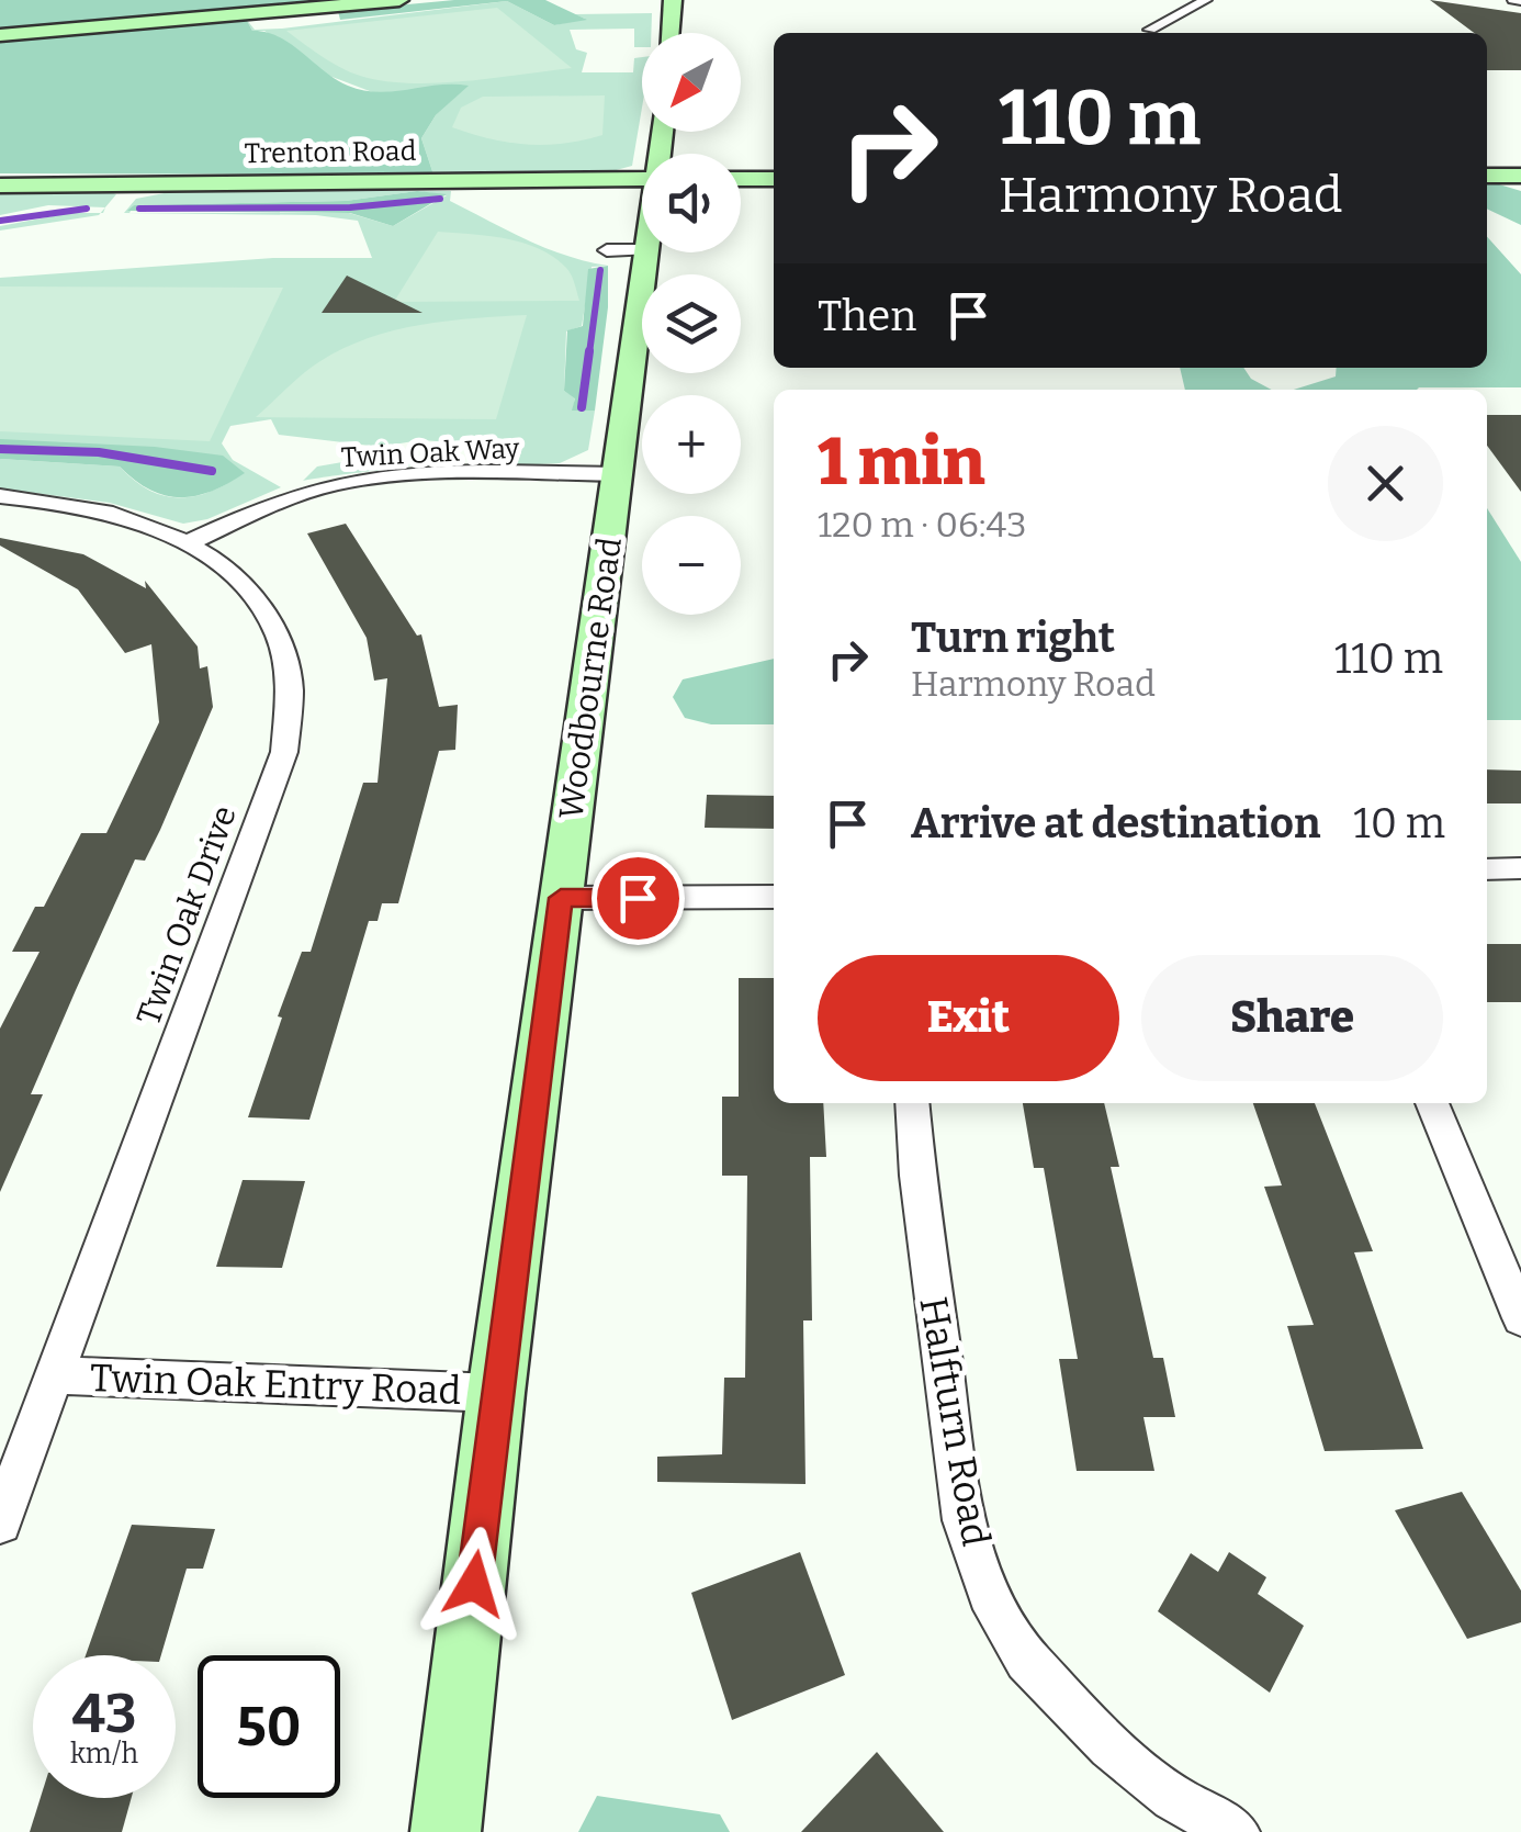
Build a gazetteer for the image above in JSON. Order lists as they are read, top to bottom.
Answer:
{
  "streets": {
    "main road": ["Trenton Road", "Woodbourne Road"],
    "street": [
      "Twin Oak Way",
      "Twin Oak Drive",
      "Twin Oak Entry Road",
      "Halfturn Road"
    ]
  },
  "crossings": [
    ["Twin Oak Way", "Woodbourne Road"],
    ["Twin Oak Way", "Twin Oak Drive"],
    ["Woodbourne Road", "Twin Oak Entry Road"],
    ["Twin Oak Drive", "Twin Oak Entry Road"]
  ],
  "north": "bottom left",
  "page": {
    "map_buttons": ["+", "−"],
    "turn": ["110 m", "Harmony Road"],
    "then": "Then",
    "heading": ["1 min", "120 m · 06:43"],
    "list": [
      {
        "name": "Turn right",
        "note": "Harmony Road",
        "value": "110 m"
      },
      {
        "name": "Arrive at destination",
        "value": "10 m"
      }
    ],
    "buttons": ["Exit", "Share"],
    "speed": "43 km/h",
    "limit": "50"
  }
}
